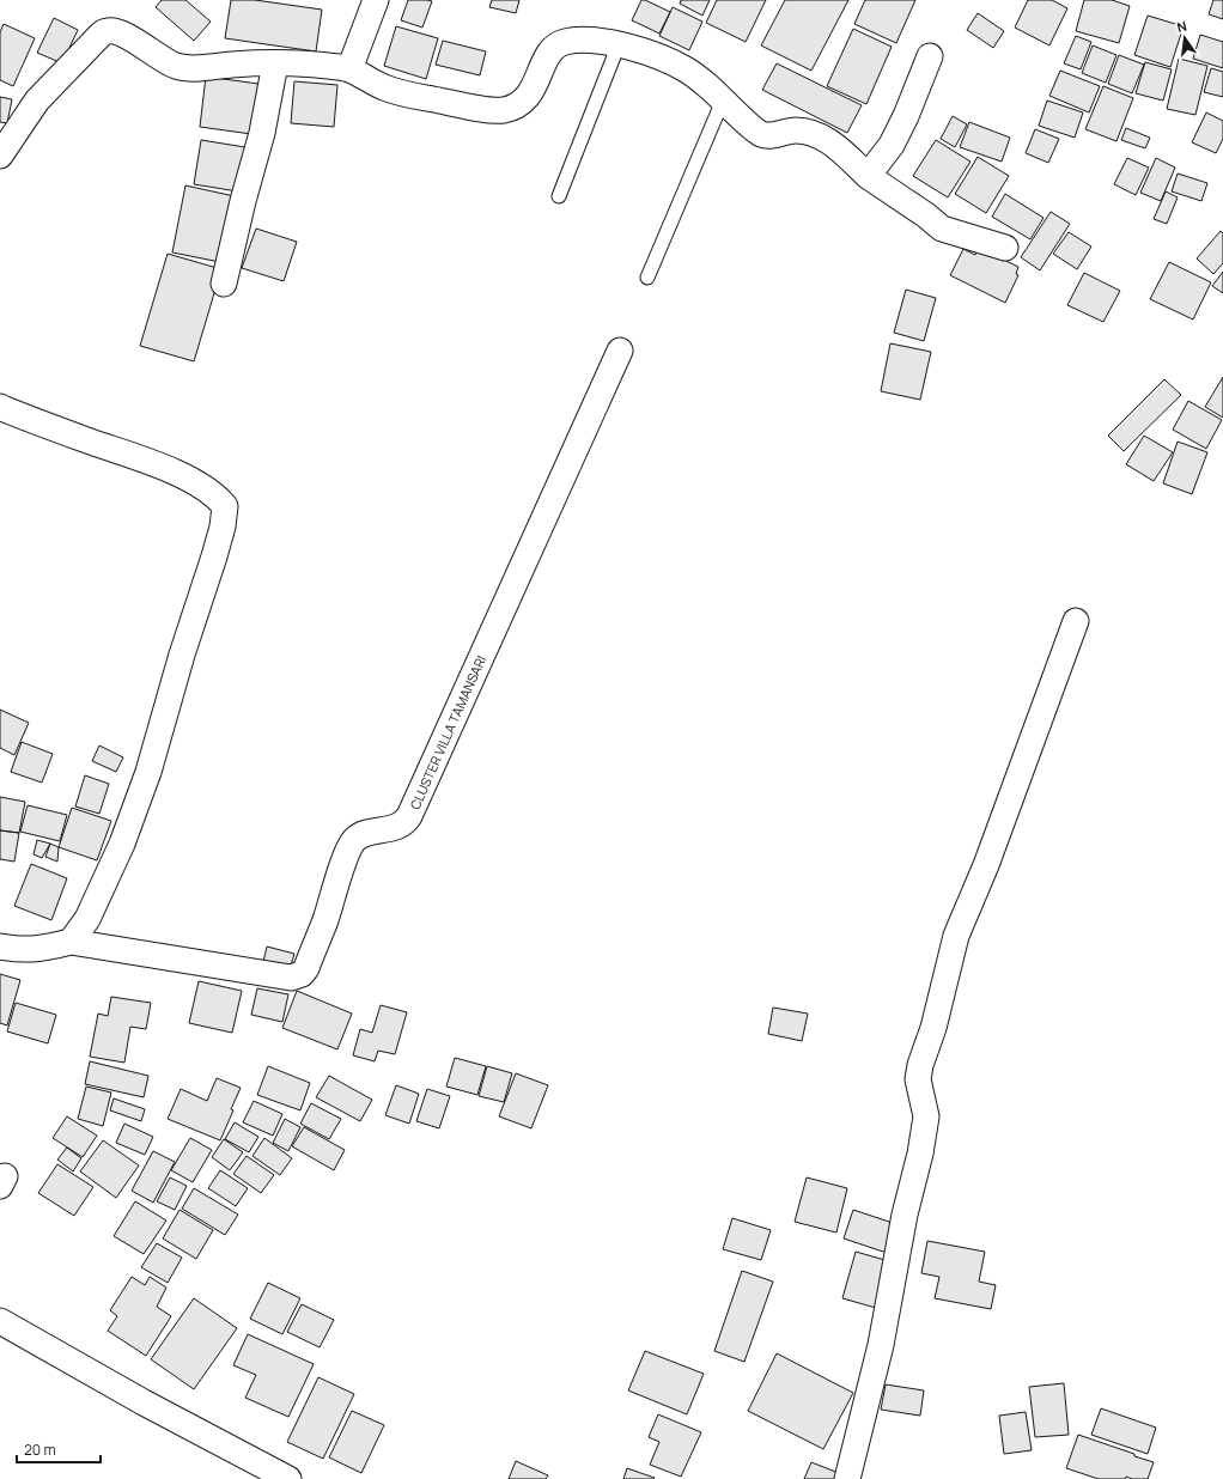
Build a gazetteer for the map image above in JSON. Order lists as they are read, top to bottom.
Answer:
{
  "streets": {
    "street": ["CLUSTER VILLA TAMANSARI"]
  },
  "scale_bar": "20 m",
  "north": "top"
}
